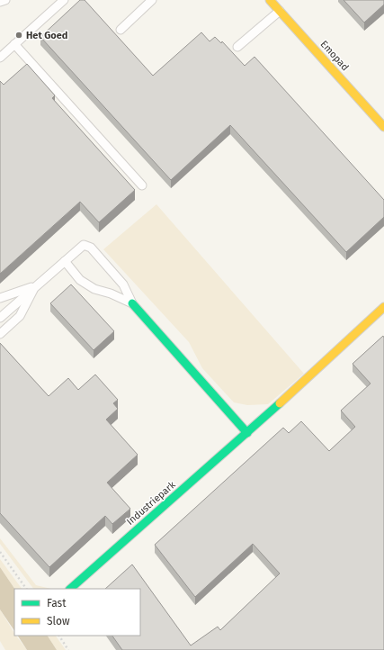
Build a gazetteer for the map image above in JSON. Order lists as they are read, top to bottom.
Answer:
{
  "streets": {
    "street": ["Emopad", "Industriepark"]
  },
  "places": ["Het Goed"],
  "legend": ["Fast", "Slow"]
}
